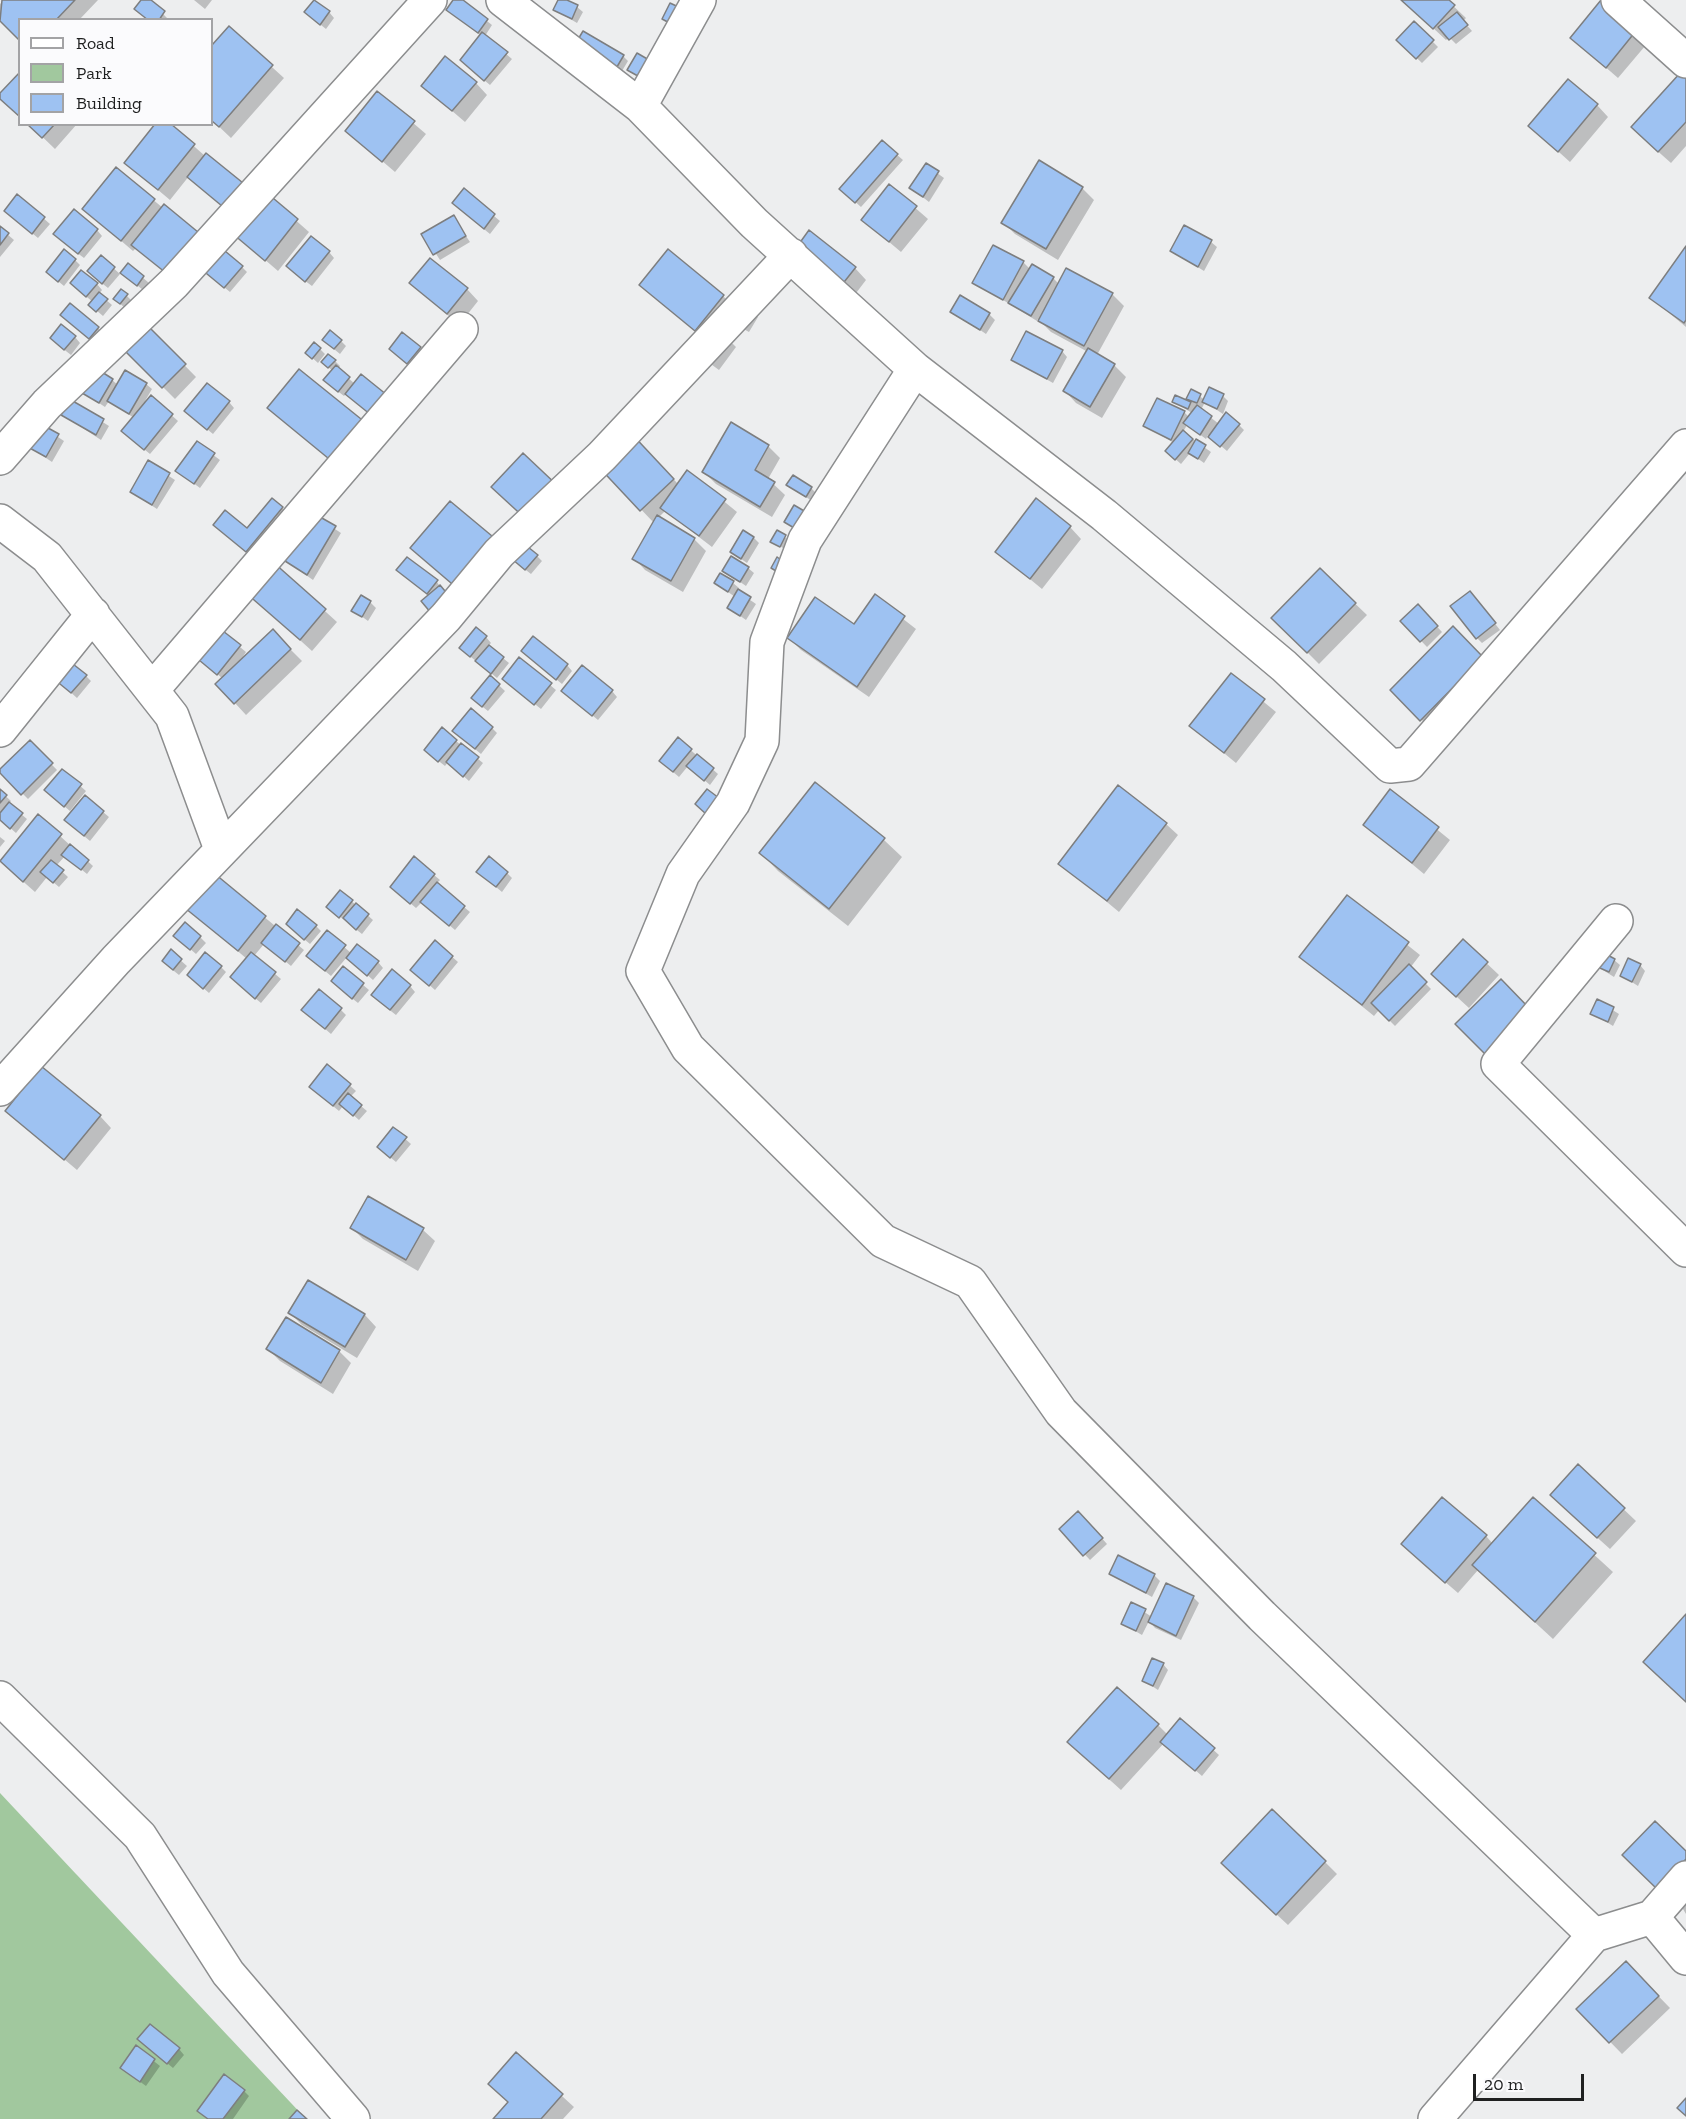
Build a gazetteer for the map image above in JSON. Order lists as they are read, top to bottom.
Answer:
{
  "legend": ["Road", "Park", "Building"],
  "scale_bar": "20 m"
}
